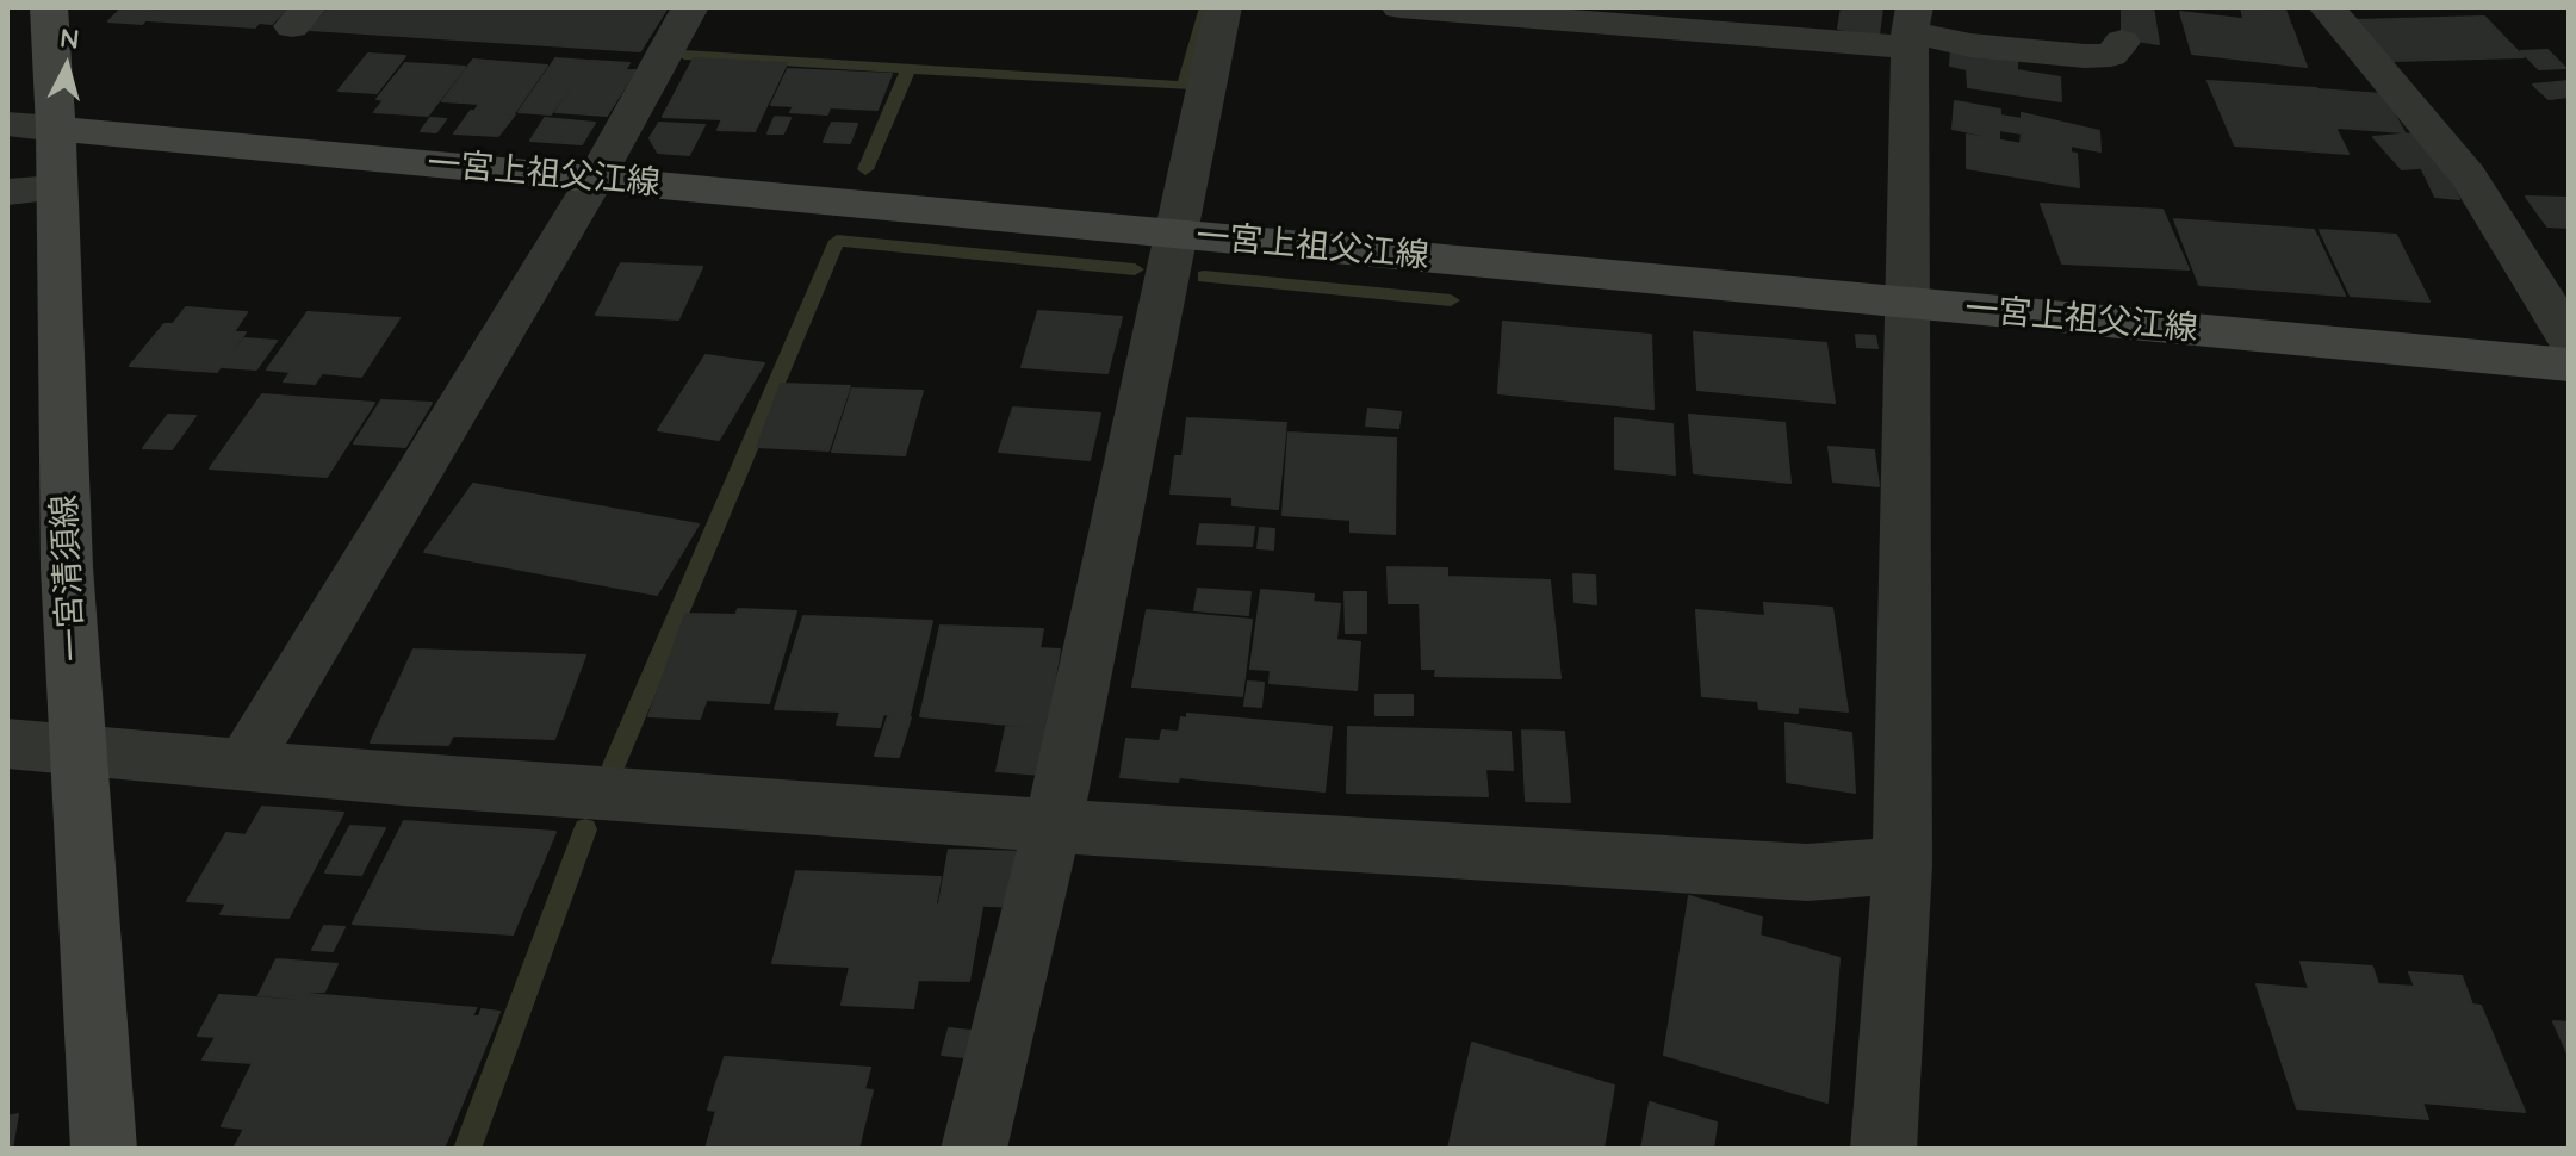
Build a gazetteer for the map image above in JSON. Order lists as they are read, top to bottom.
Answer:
{
  "streets": {
    "main road": ["一宮上祖父江線", "一宮清須線"]
  },
  "crossings": [
    ["一宮上祖父江線", "一宮清須線"]
  ],
  "north": "top"
}
